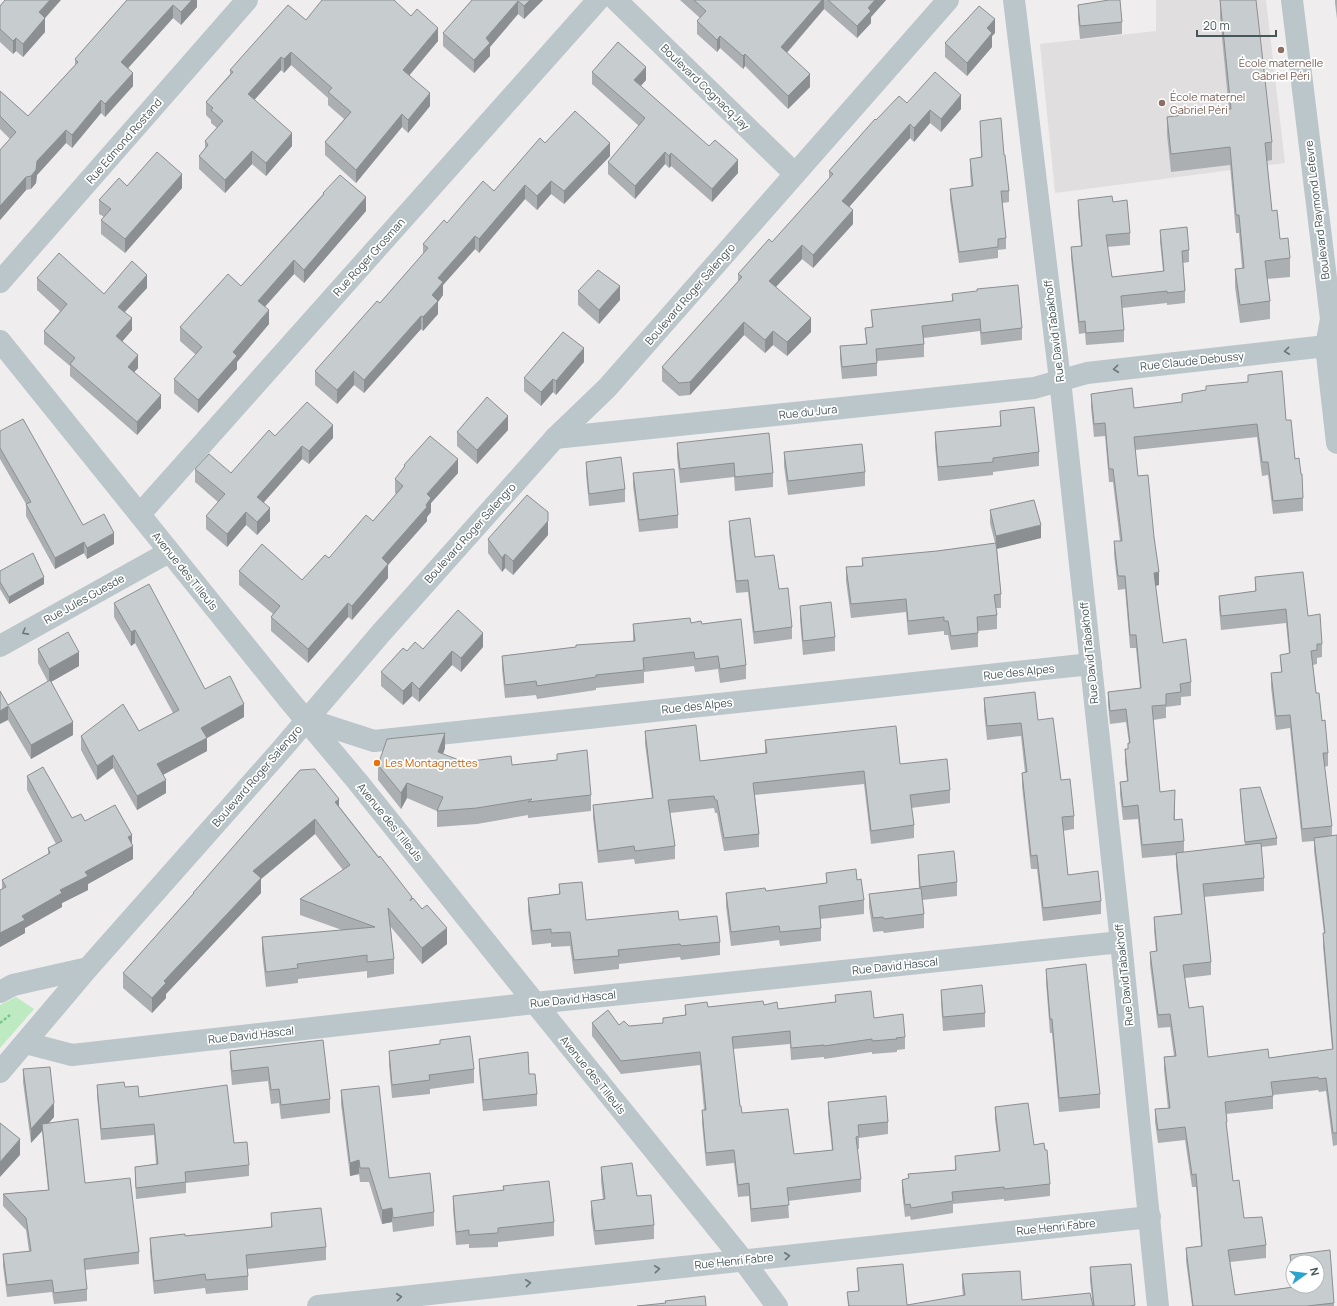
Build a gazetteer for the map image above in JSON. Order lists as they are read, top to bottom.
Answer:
{
  "streets": {
    "street": [
      "Boulevard Cognacq Jay",
      "Rue Edmond Rostand",
      "Boulevard Raymond Lefevre",
      "Rue Roger Grosman",
      "Boulevard Roger Salengro",
      "Rue David Tabakhoff",
      "Rue Claude Debussy",
      "Rue du Jura",
      "Avenue des Tilleuls",
      "Rue Jules Guesde",
      "Rue des Alpes",
      "Rue David Hascal",
      "Rue Henri Fabre"
    ]
  },
  "crossings": [
    ["Boulevard Cognacq Jay", "Boulevard Roger Salengro"],
    ["Boulevard Raymond Lefevre", "Rue Claude Debussy"],
    ["Rue Roger Grosman", "Avenue des Tilleuls"],
    ["Boulevard Roger Salengro", "Rue du Jura"],
    ["Boulevard Roger Salengro", "Avenue des Tilleuls"],
    ["Boulevard Roger Salengro", "Rue des Alpes"],
    ["Boulevard Roger Salengro", "Rue David Hascal"],
    ["Rue David Tabakhoff", "Rue Claude Debussy"],
    ["Rue David Tabakhoff", "Rue du Jura"],
    ["Rue David Tabakhoff", "Rue des Alpes"],
    ["Rue David Tabakhoff", "Rue David Hascal"],
    ["Rue David Tabakhoff", "Rue Henri Fabre"],
    ["Rue Claude Debussy", "Rue du Jura"],
    ["Avenue des Tilleuls", "Rue Jules Guesde"],
    ["Avenue des Tilleuls", "Rue des Alpes"],
    ["Avenue des Tilleuls", "Rue David Hascal"],
    ["Avenue des Tilleuls", "Rue Henri Fabre"]
  ],
  "one_way": ["Rue Claude Debussy", "Rue Jules Guesde", "Rue Henri Fabre"],
  "places": ["École maternelle Gabriel Péri", "École maternel Gabriel Péri", "Les Montagnettes"],
  "scale_bar": "20 m",
  "north": "right"
}
